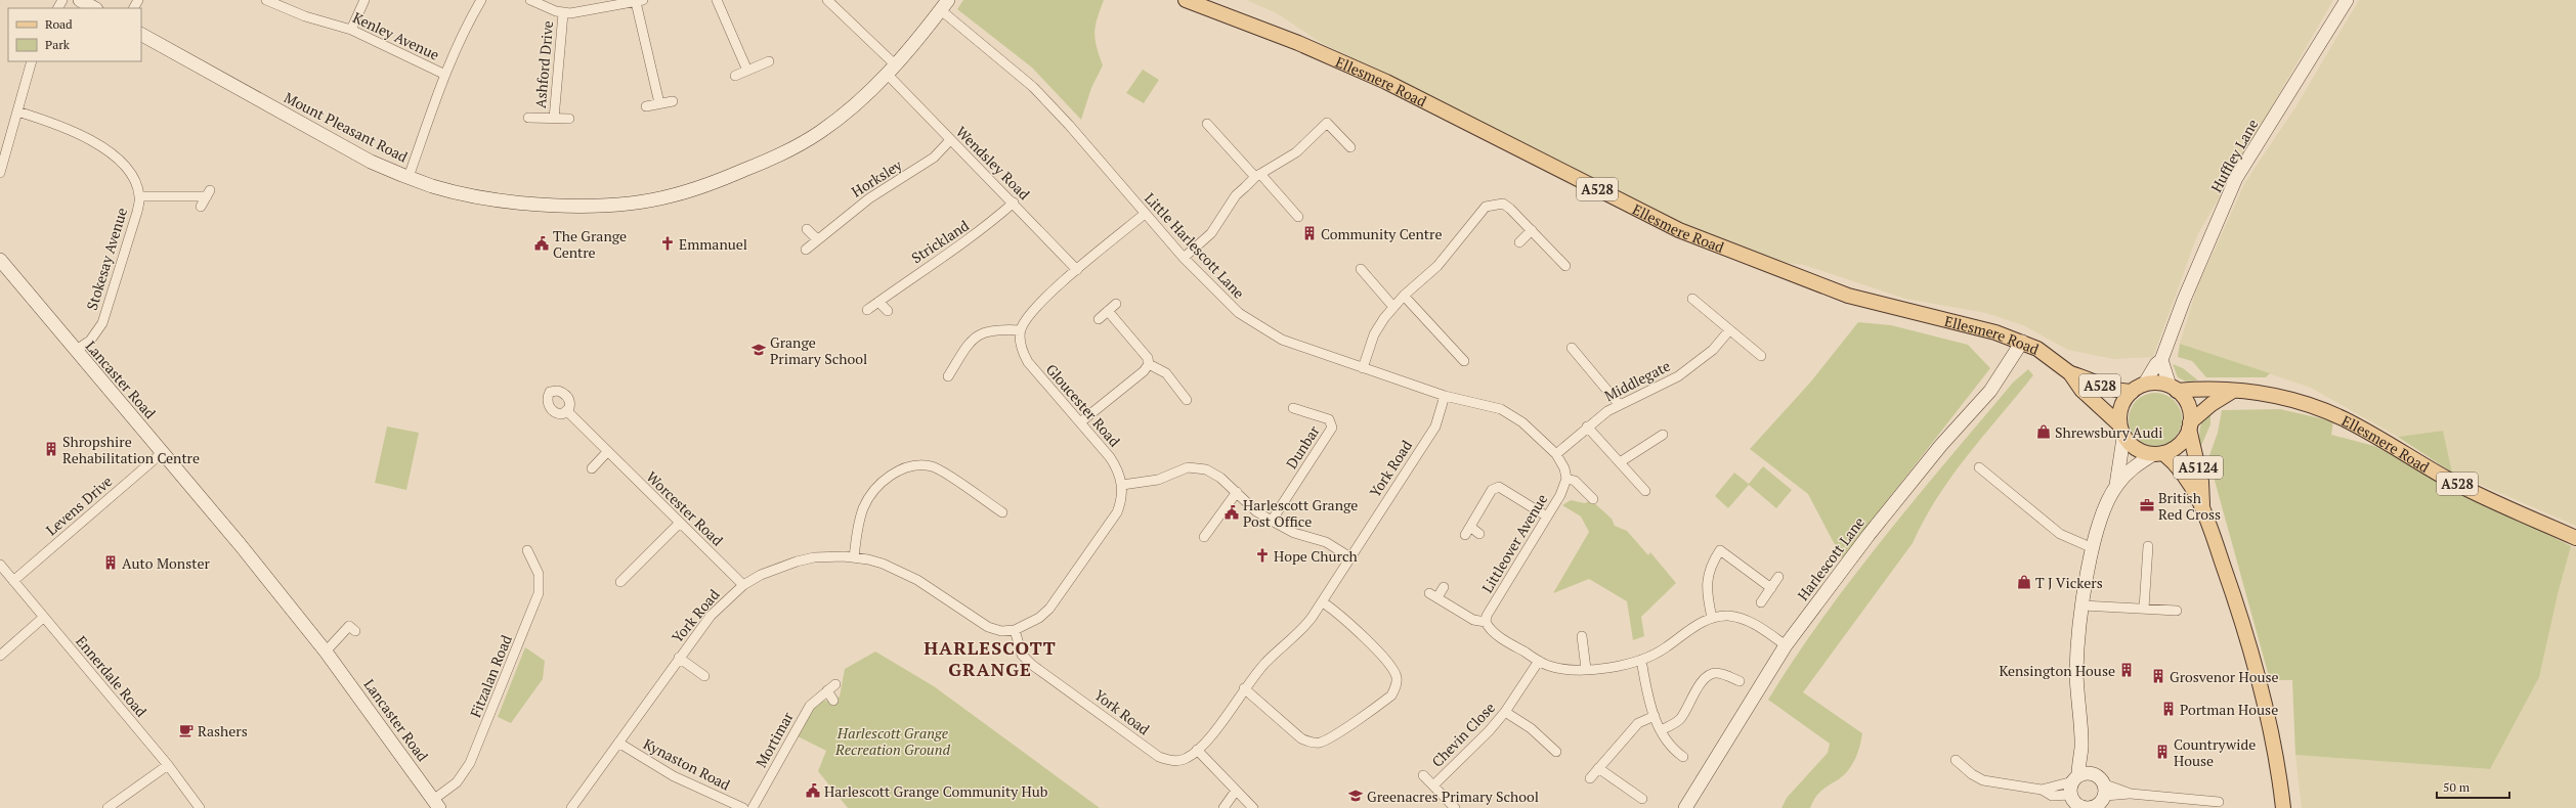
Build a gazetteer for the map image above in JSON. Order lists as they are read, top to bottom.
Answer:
{
  "streets": {
    "main road": ["Ellesmere Road", "A528", "A5124"],
    "street": [
      "Kenley Avenue",
      "Ashford Drive",
      "Mount Pleasant Road",
      "Huffley Lane",
      "Wendsley Road",
      "Horksley",
      "Strickland",
      "Little Harlescott Lane",
      "Stokesay Avenue",
      "Lancaster Road",
      "Middlegate",
      "Gloucester Road",
      "Dunbar",
      "York Road",
      "Levens Drive",
      "Worcester Road",
      "Littleover Avenue",
      "Harlescott Lane",
      "Ennerdale Road",
      "Fitzalan Road",
      "Chevin Close",
      "Mortimar",
      "Kynaston Road"
    ]
  },
  "crossings": [
    ["Ellesmere Road", "Huffley Lane"],
    ["Ellesmere Road", "A5124"],
    ["Ellesmere Road", "Harlescott Lane"],
    ["Mount Pleasant Road", "Wendsley Road"],
    ["Mount Pleasant Road", "Little Harlescott Lane"],
    ["Huffley Lane", "A5124"],
    ["Wendsley Road", "Horksley"],
    ["Wendsley Road", "Strickland"],
    ["Little Harlescott Lane", "Middlegate"],
    ["Little Harlescott Lane", "York Road"],
    ["Little Harlescott Lane", "Littleover Avenue"],
    ["Stokesay Avenue", "Lancaster Road"],
    ["Lancaster Road", "Levens Drive"],
    ["Lancaster Road", "Fitzalan Road"],
    ["Gloucester Road", "York Road"],
    ["York Road", "Worcester Road"],
    ["York Road", "Kynaston Road"],
    ["Levens Drive", "Ennerdale Road"]
  ],
  "districts": ["HARLESCOTT GRANGE"],
  "parks": ["Harlescott Grange Recreation Ground"],
  "places": {
    "building": [
      "Community Centre",
      "Shropshire Rehabilitation Centre",
      "Auto Monster",
      "Kensington House",
      "Grosvenor House",
      "Portman House",
      "Countrywide House"
    ],
    "public building": ["The Grange Centre", "Harlescott Grange Post Office", "Harlescott Grange Community Hub"],
    "church": ["Emmanuel", "Hope Church"],
    "school or university": ["Grange Primary School", "Greenacres Primary School"],
    "shop": ["Shrewsbury Audi", "T J Vickers"],
    "office": ["British Red Cross"],
    "cafe": ["Rashers"]
  },
  "legend": ["Road", "Park"],
  "scale_bar": "50 m"
}
